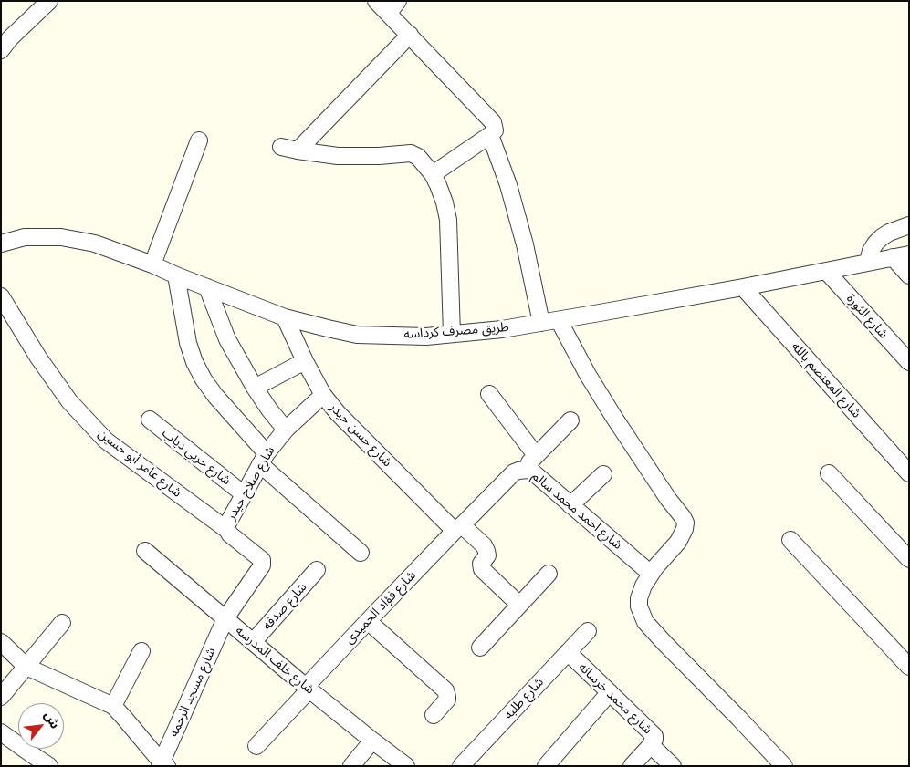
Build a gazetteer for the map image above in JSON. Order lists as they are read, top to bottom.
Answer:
{
  "streets": {
    "street": [
      "شارع الثورة",
      "طريق مصرف كرداسه",
      "شارع المعتصم بالله",
      "شارع حسن حيدر",
      "شارع حربي دياب",
      "شارع عامر أبو حسين",
      "شارع صلاح حيدر",
      "شارع احمد محمد سالم",
      "شارع صدقه",
      "شارع فؤاد الحميدى",
      "شارع خلف المدرسه",
      "شارع مسجد الرحمه",
      "شارع طلبه",
      "شارع محمد خرسانه"
    ]
  },
  "crossings": [
    ["شارع الثورة", "طريق مصرف كرداسه"],
    ["طريق مصرف كرداسه", "شارع المعتصم بالله"],
    ["طريق مصرف كرداسه", "شارع حسن حيدر"],
    ["شارع حسن حيدر", "شارع صلاح حيدر"],
    ["شارع حسن حيدر", "شارع احمد محمد سالم"],
    ["شارع حسن حيدر", "شارع فؤاد الحميدى"],
    ["شارع حربي دياب", "شارع صلاح حيدر"],
    ["شارع عامر أبو حسين", "شارع صلاح حيدر"],
    ["شارع صلاح حيدر", "شارع خلف المدرسه"],
    ["شارع صلاح حيدر", "شارع مسجد الرحمه"],
    ["شارع احمد محمد سالم", "شارع فؤاد الحميدى"],
    ["شارع صدقه", "شارع خلف المدرسه"],
    ["شارع فؤاد الحميدى", "شارع خلف المدرسه"],
    ["شارع خلف المدرسه", "شارع مسجد الرحمه"],
    ["شارع طلبه", "شارع محمد خرسانه"]
  ],
  "north": "top right"
}
